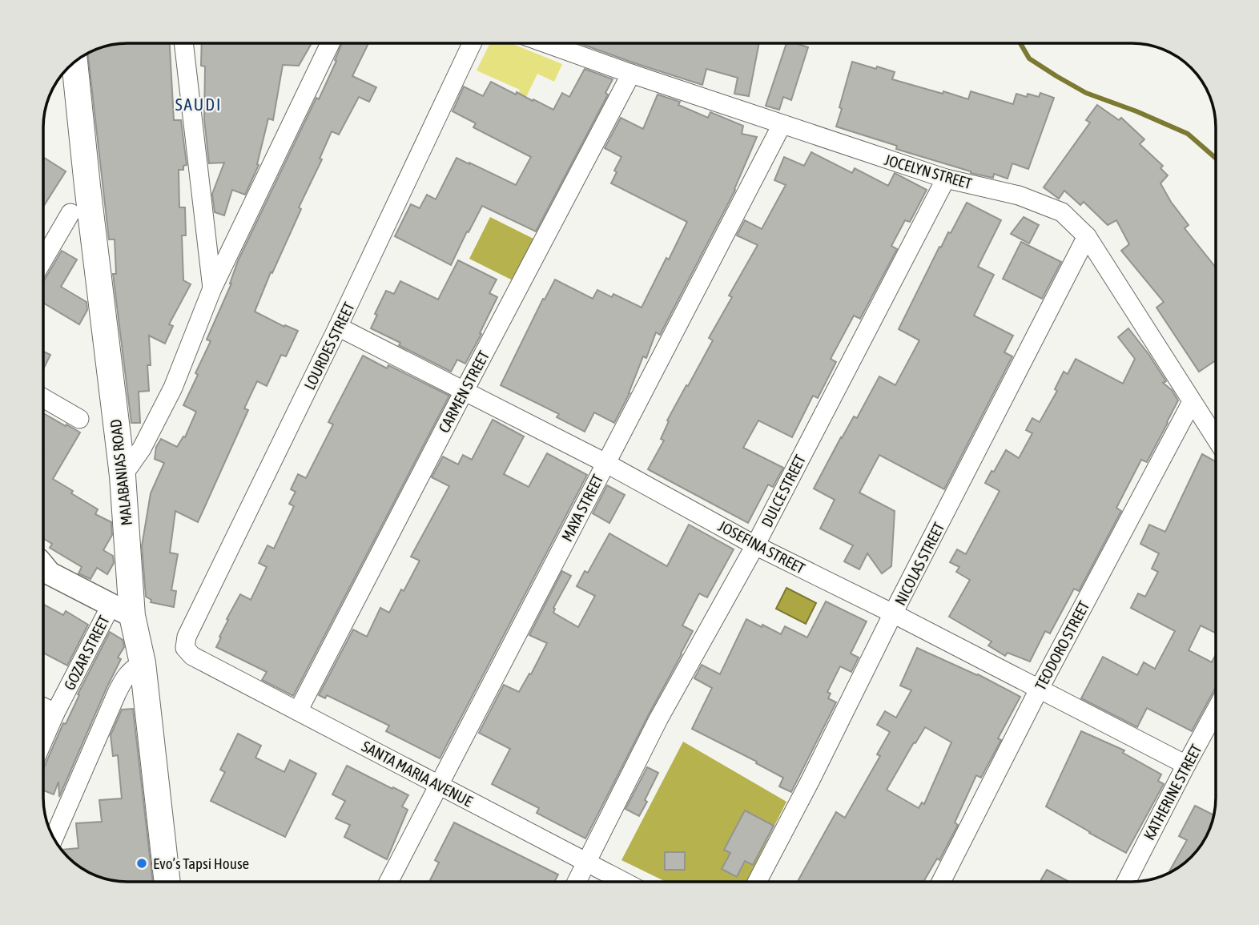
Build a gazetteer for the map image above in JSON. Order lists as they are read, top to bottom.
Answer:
{
  "streets": {
    "main road": ["MALABANIAS ROAD"],
    "street": [
      "JOCELYN STREET",
      "LOURDES STREET",
      "CARMEN STREET",
      "DULCE STREET",
      "MAYA STREET",
      "JOSEFINA STREET",
      "NICOLAS STREET",
      "TEODORO STREET",
      "GOZAR STREET",
      "SANTA MARIA AVENUE",
      "KATHERINE STREET"
    ]
  },
  "crossings": [
    ["JOCELYN STREET", "CARMEN STREET"],
    ["JOCELYN STREET", "DULCE STREET"],
    ["JOCELYN STREET", "MAYA STREET"],
    ["JOCELYN STREET", "NICOLAS STREET"],
    ["JOCELYN STREET", "TEODORO STREET"],
    ["LOURDES STREET", "JOSEFINA STREET"],
    ["LOURDES STREET", "SANTA MARIA AVENUE"],
    ["CARMEN STREET", "JOSEFINA STREET"],
    ["CARMEN STREET", "SANTA MARIA AVENUE"],
    ["MALABANIAS ROAD", "GOZAR STREET"],
    ["DULCE STREET", "JOSEFINA STREET"],
    ["DULCE STREET", "SANTA MARIA AVENUE"],
    ["MAYA STREET", "JOSEFINA STREET"],
    ["MAYA STREET", "SANTA MARIA AVENUE"],
    ["JOSEFINA STREET", "NICOLAS STREET"],
    ["JOSEFINA STREET", "TEODORO STREET"],
    ["JOSEFINA STREET", "KATHERINE STREET"]
  ],
  "districts": ["SAUDI"],
  "places": ["Evo’s Tapsi House"]
}
